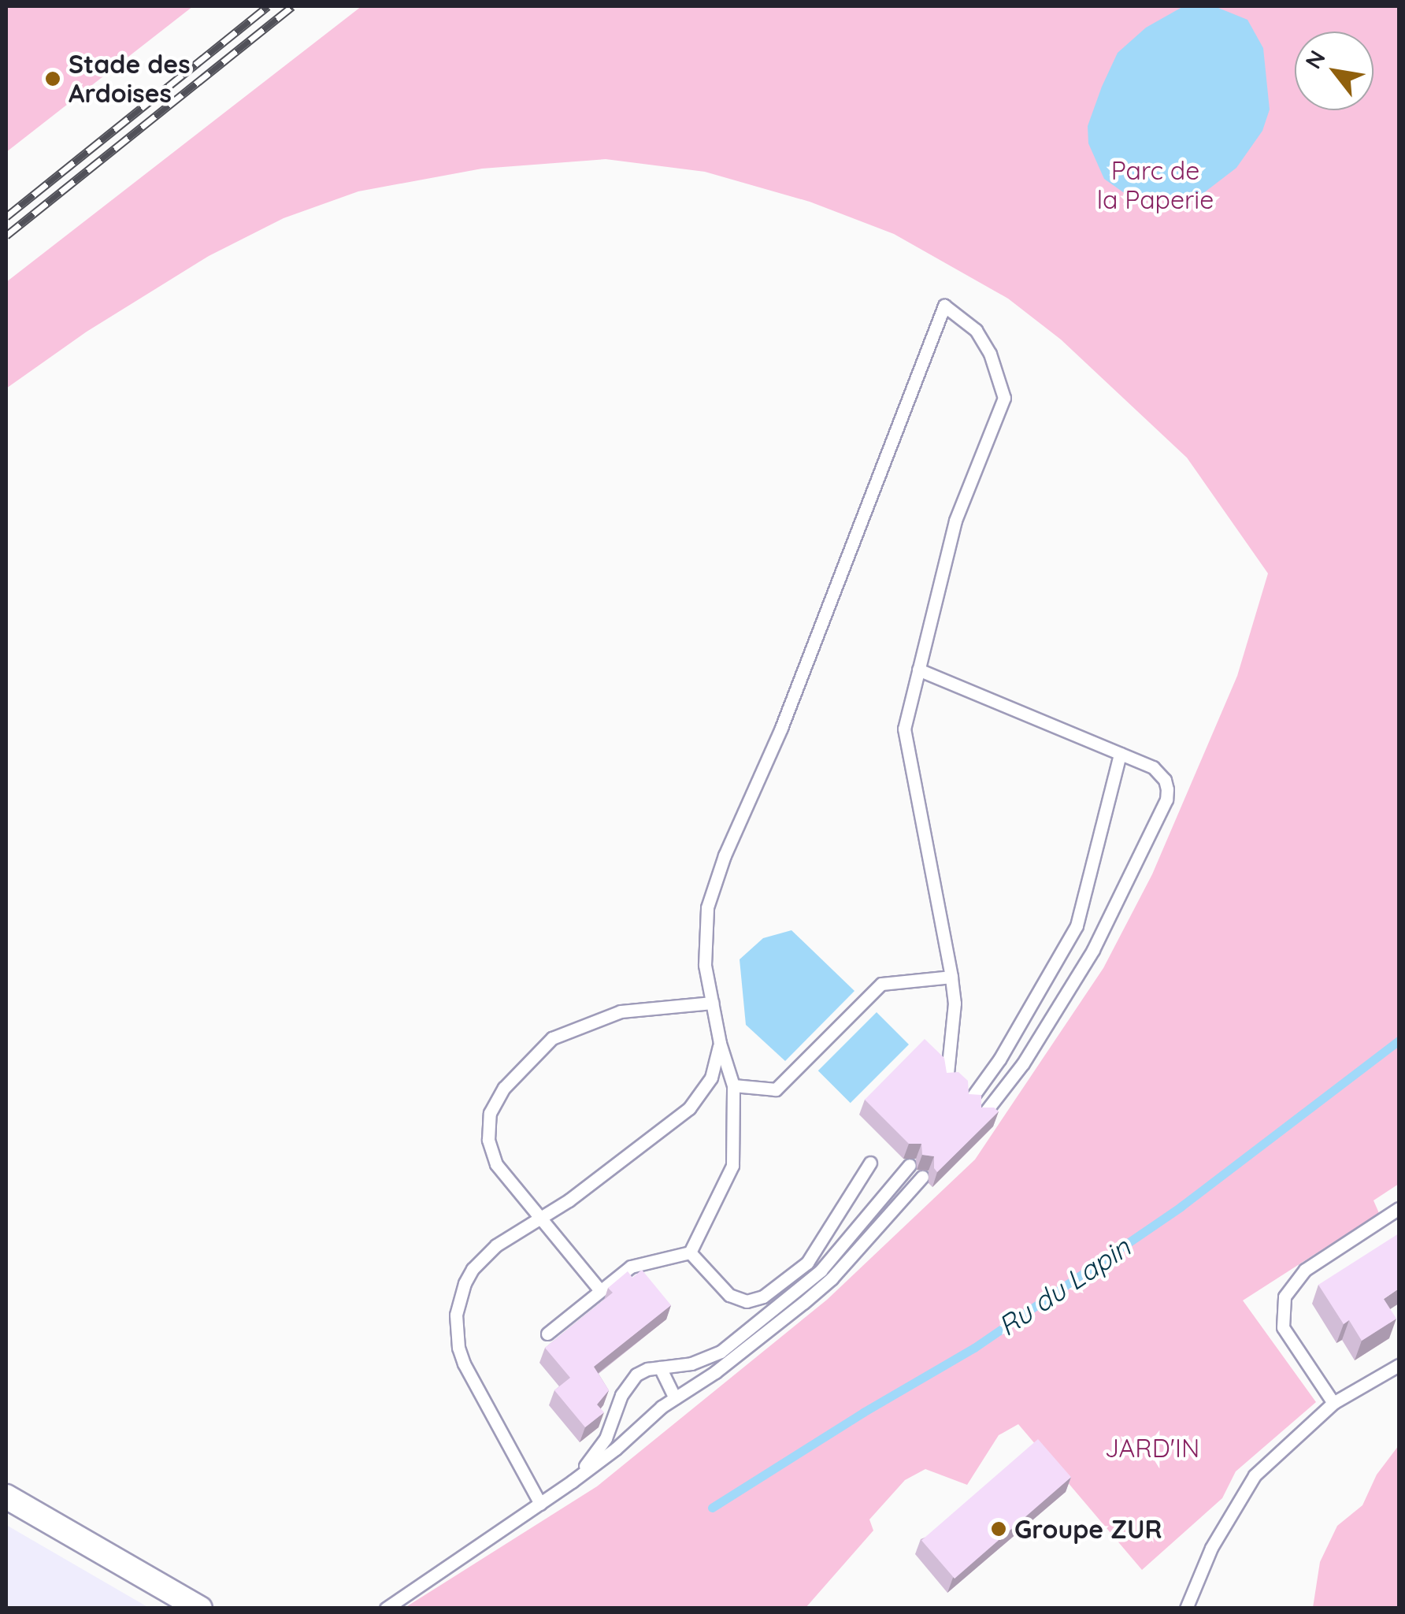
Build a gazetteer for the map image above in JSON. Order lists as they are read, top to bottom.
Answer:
{
  "water": ["Ru du Lapin"],
  "parks": ["Parc de la Paperie", "JARD'IN"],
  "places": ["Stade des Ardoises", "Groupe ZUR"],
  "north": "top left"
}
